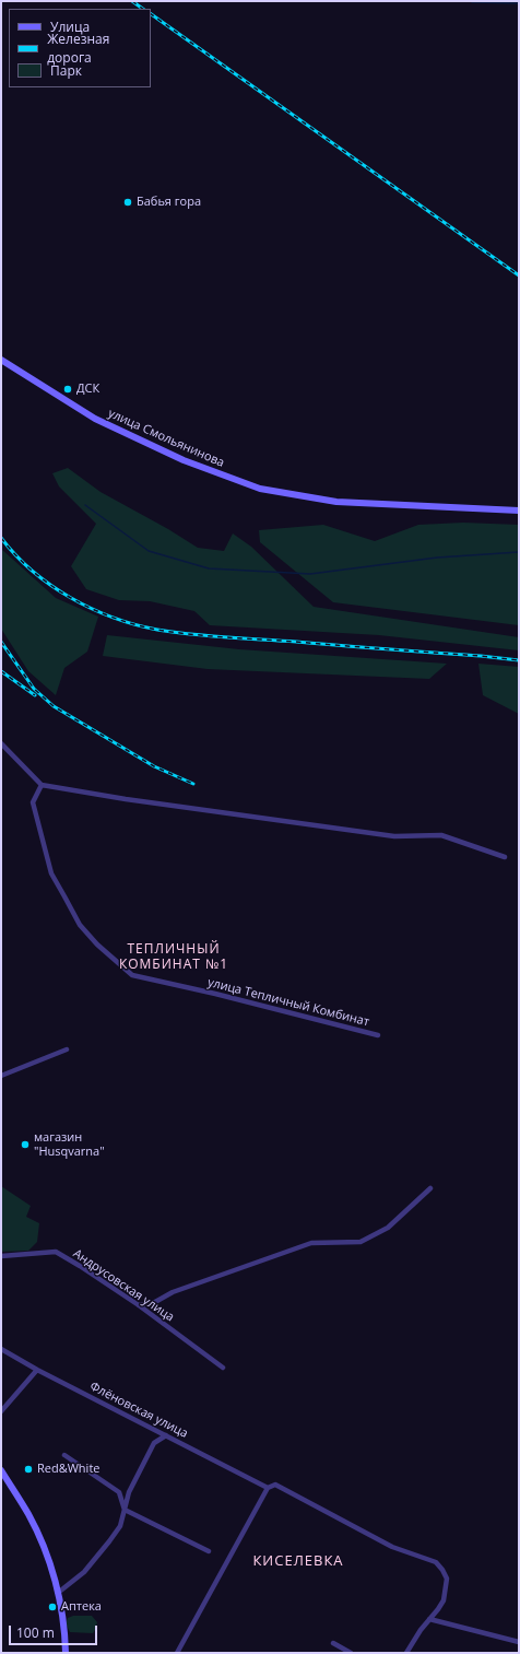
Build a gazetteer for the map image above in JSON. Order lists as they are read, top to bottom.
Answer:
{
  "streets": {
    "street": [
      "улица Смольянинова",
      "улица Тепличный Комбинат",
      "Андрусовская улица",
      "Флёновская улица"
    ]
  },
  "districts": ["ТЕПЛИЧНЫЙ КОМБИНАТ №1", "КИСЕЛЕВКА"],
  "places": [
    "Бабья гора",
    "ДСК",
    "магазин \"Husqvarna\"",
    "Red&White",
    "Аптека"
  ],
  "legend": ["Улица", "Железная дорога", "Парк"],
  "scale_bar": "100 m"
}
